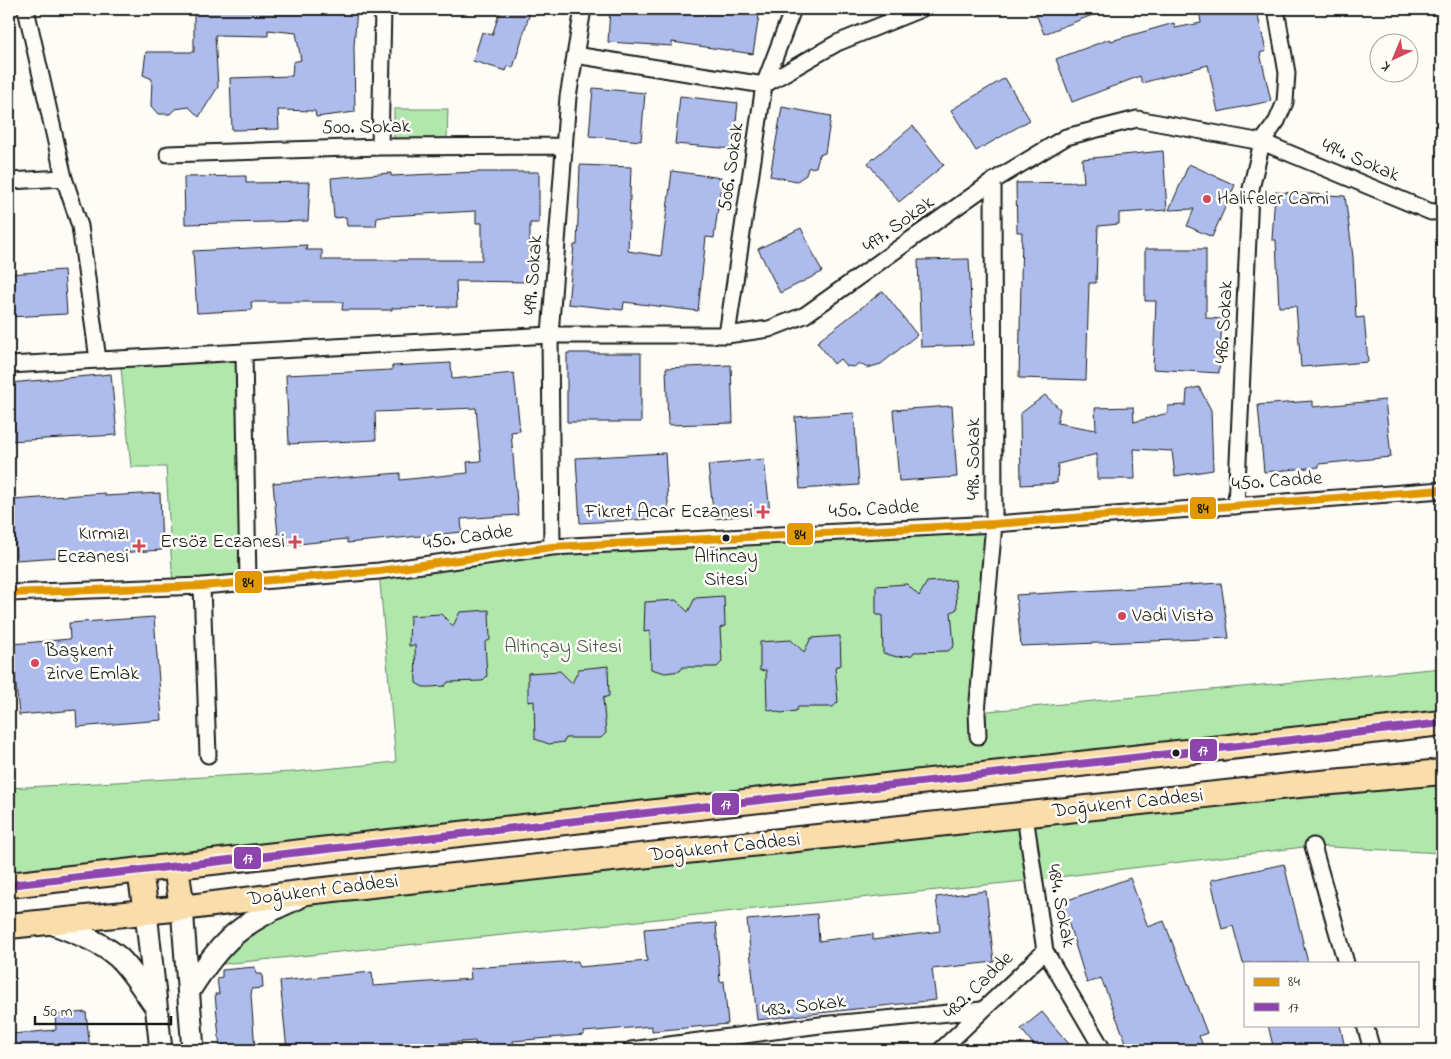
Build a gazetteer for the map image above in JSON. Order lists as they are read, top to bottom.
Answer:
{
  "streets": {
    "main road": ["Doğukent Caddesi"],
    "street": [
      "500. Sokak",
      "494. Sokak",
      "506. Sokak",
      "497. Sokak",
      "499. Sokak",
      "496. Sokak",
      "498. Sokak",
      "450. Cadde",
      "484. Sokak",
      "482. Cadde",
      "483. Sokak"
    ]
  },
  "crossings": [
    ["500. Sokak", "499. Sokak"],
    ["494. Sokak", "497. Sokak"],
    ["494. Sokak", "496. Sokak"],
    ["506. Sokak", "497. Sokak"],
    ["497. Sokak", "499. Sokak"],
    ["497. Sokak", "496. Sokak"],
    ["497. Sokak", "498. Sokak"],
    ["499. Sokak", "450. Cadde"],
    ["496. Sokak", "450. Cadde"],
    ["498. Sokak", "450. Cadde"],
    ["Doğukent Caddesi", "484. Sokak"],
    ["484. Sokak", "482. Cadde"],
    ["482. Cadde", "483. Sokak"]
  ],
  "parks": ["Altinçay Sitesi"],
  "places": {
    "other": [
      "Halifeler Cami",
      "Altincay Sitesi",
      "Vadi Vista",
      "Başkent Zirve Emlak"
    ],
    "health": ["Fikret Acar Eczanesi", "Ersöz Eczanesi", "Kırmızı Eczanesi"]
  },
  "lines": ["transit line 84", "transit line 17"],
  "legend": ["84", "17"],
  "scale_bar": "50 m",
  "north": "bottom left"
}
